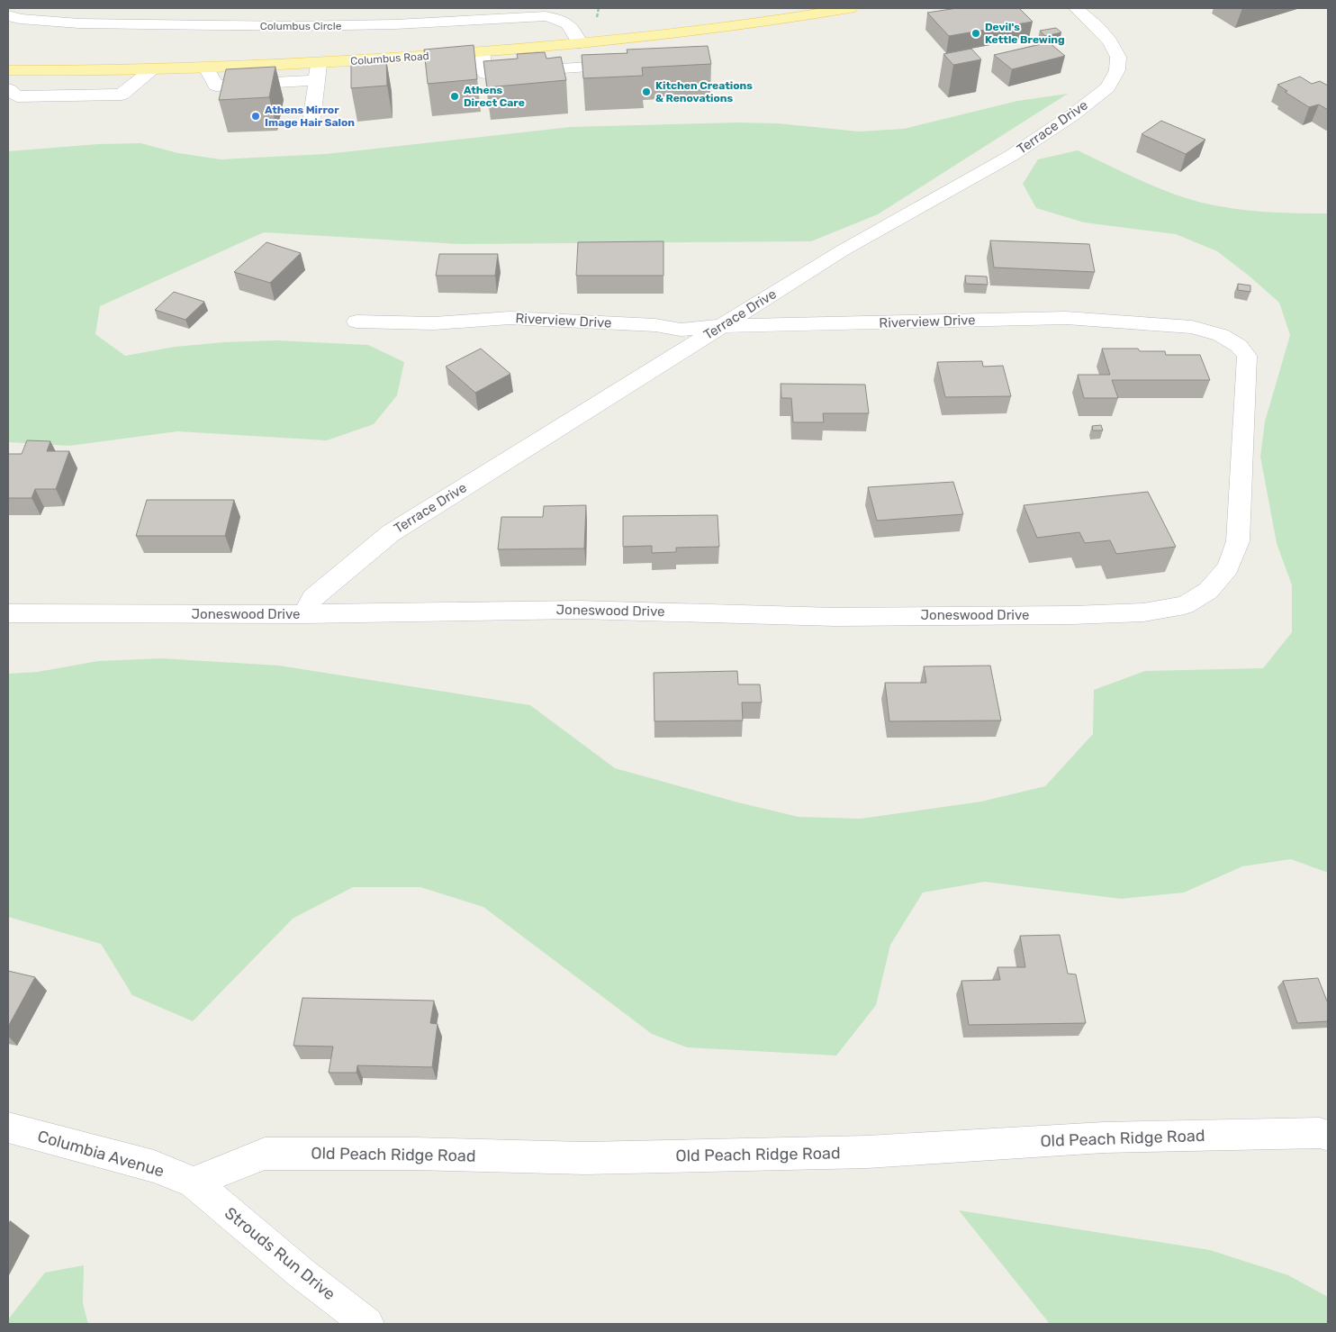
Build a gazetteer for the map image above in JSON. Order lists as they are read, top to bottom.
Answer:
{
  "streets": {
    "main road": ["Columbus Road"],
    "street": [
      "Columbus Circle",
      "Terrace Drive",
      "Riverview Drive",
      "Joneswood Drive",
      "Old Peach Ridge Road",
      "Columbia Avenue",
      "Strouds Run Drive"
    ]
  },
  "crossings": [
    ["Columbus Circle", "Columbus Road"],
    ["Terrace Drive", "Riverview Drive"],
    ["Terrace Drive", "Joneswood Drive"],
    ["Riverview Drive", "Joneswood Drive"],
    ["Old Peach Ridge Road", "Columbia Avenue"],
    ["Old Peach Ridge Road", "Strouds Run Drive"],
    ["Columbia Avenue", "Strouds Run Drive"]
  ],
  "places": [
    "Devil's Kettle Brewing",
    "Kitchen Creations & Renovations",
    "Athens Direct Care",
    "Athens Mirror Image Hair Salon"
  ]
}
